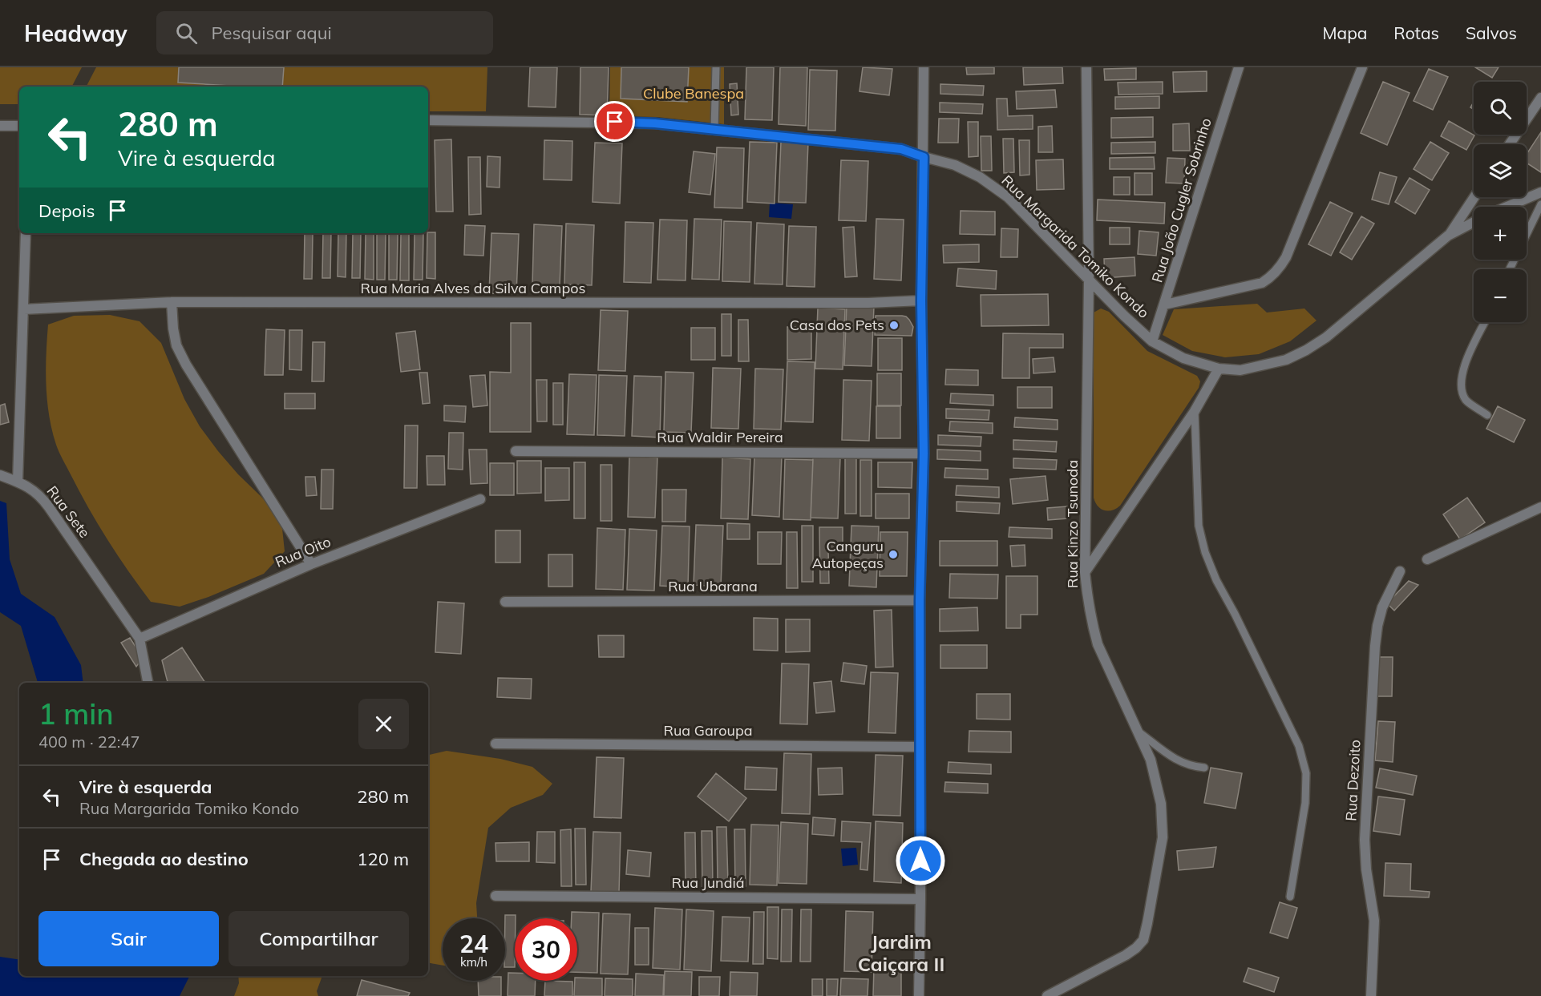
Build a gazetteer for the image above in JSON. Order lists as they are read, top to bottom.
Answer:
{
  "streets": {
    "street": [
      "Rua João Cugler Sobrinho",
      "Rua Margarida Tomiko Kondo",
      "Rua Maria Alves da Silva Campos",
      "Rua Waldir Pereira",
      "Rua Sete",
      "Rua Kinzo Tsunoda",
      "Rua Oito",
      "Rua Ubarana",
      "Rua Garoupa",
      "Rua Dezoito",
      "Rua Jundiá"
    ]
  },
  "crossings": [
    ["Rua João Cugler Sobrinho", "Rua Margarida Tomiko Kondo"],
    ["Rua Margarida Tomiko Kondo", "Rua Kinzo Tsunoda"],
    ["Rua Sete", "Rua Oito"]
  ],
  "districts": ["Jardim Caiçara II"],
  "parks": ["Clube Banespa"],
  "places": ["Casa dos Pets", "Canguru Autopeças"],
  "page": {
    "header": "Headway",
    "search": "Pesquisar aqui",
    "nav": ["Mapa", "Rotas", "Salvos"],
    "map_buttons": ["+", "−"],
    "turn": ["280 m", "Vire à esquerda"],
    "then": "Depois",
    "heading": ["1 min", "400 m · 22:47"],
    "list": [
      {
        "name": "Vire à esquerda",
        "note": "Rua Margarida Tomiko Kondo",
        "value": "280 m"
      },
      {
        "name": "Chegada ao destino",
        "value": "120 m"
      }
    ],
    "buttons": ["Sair", "Compartilhar"],
    "speed": "24 km/h",
    "limit": "30"
  }
}
